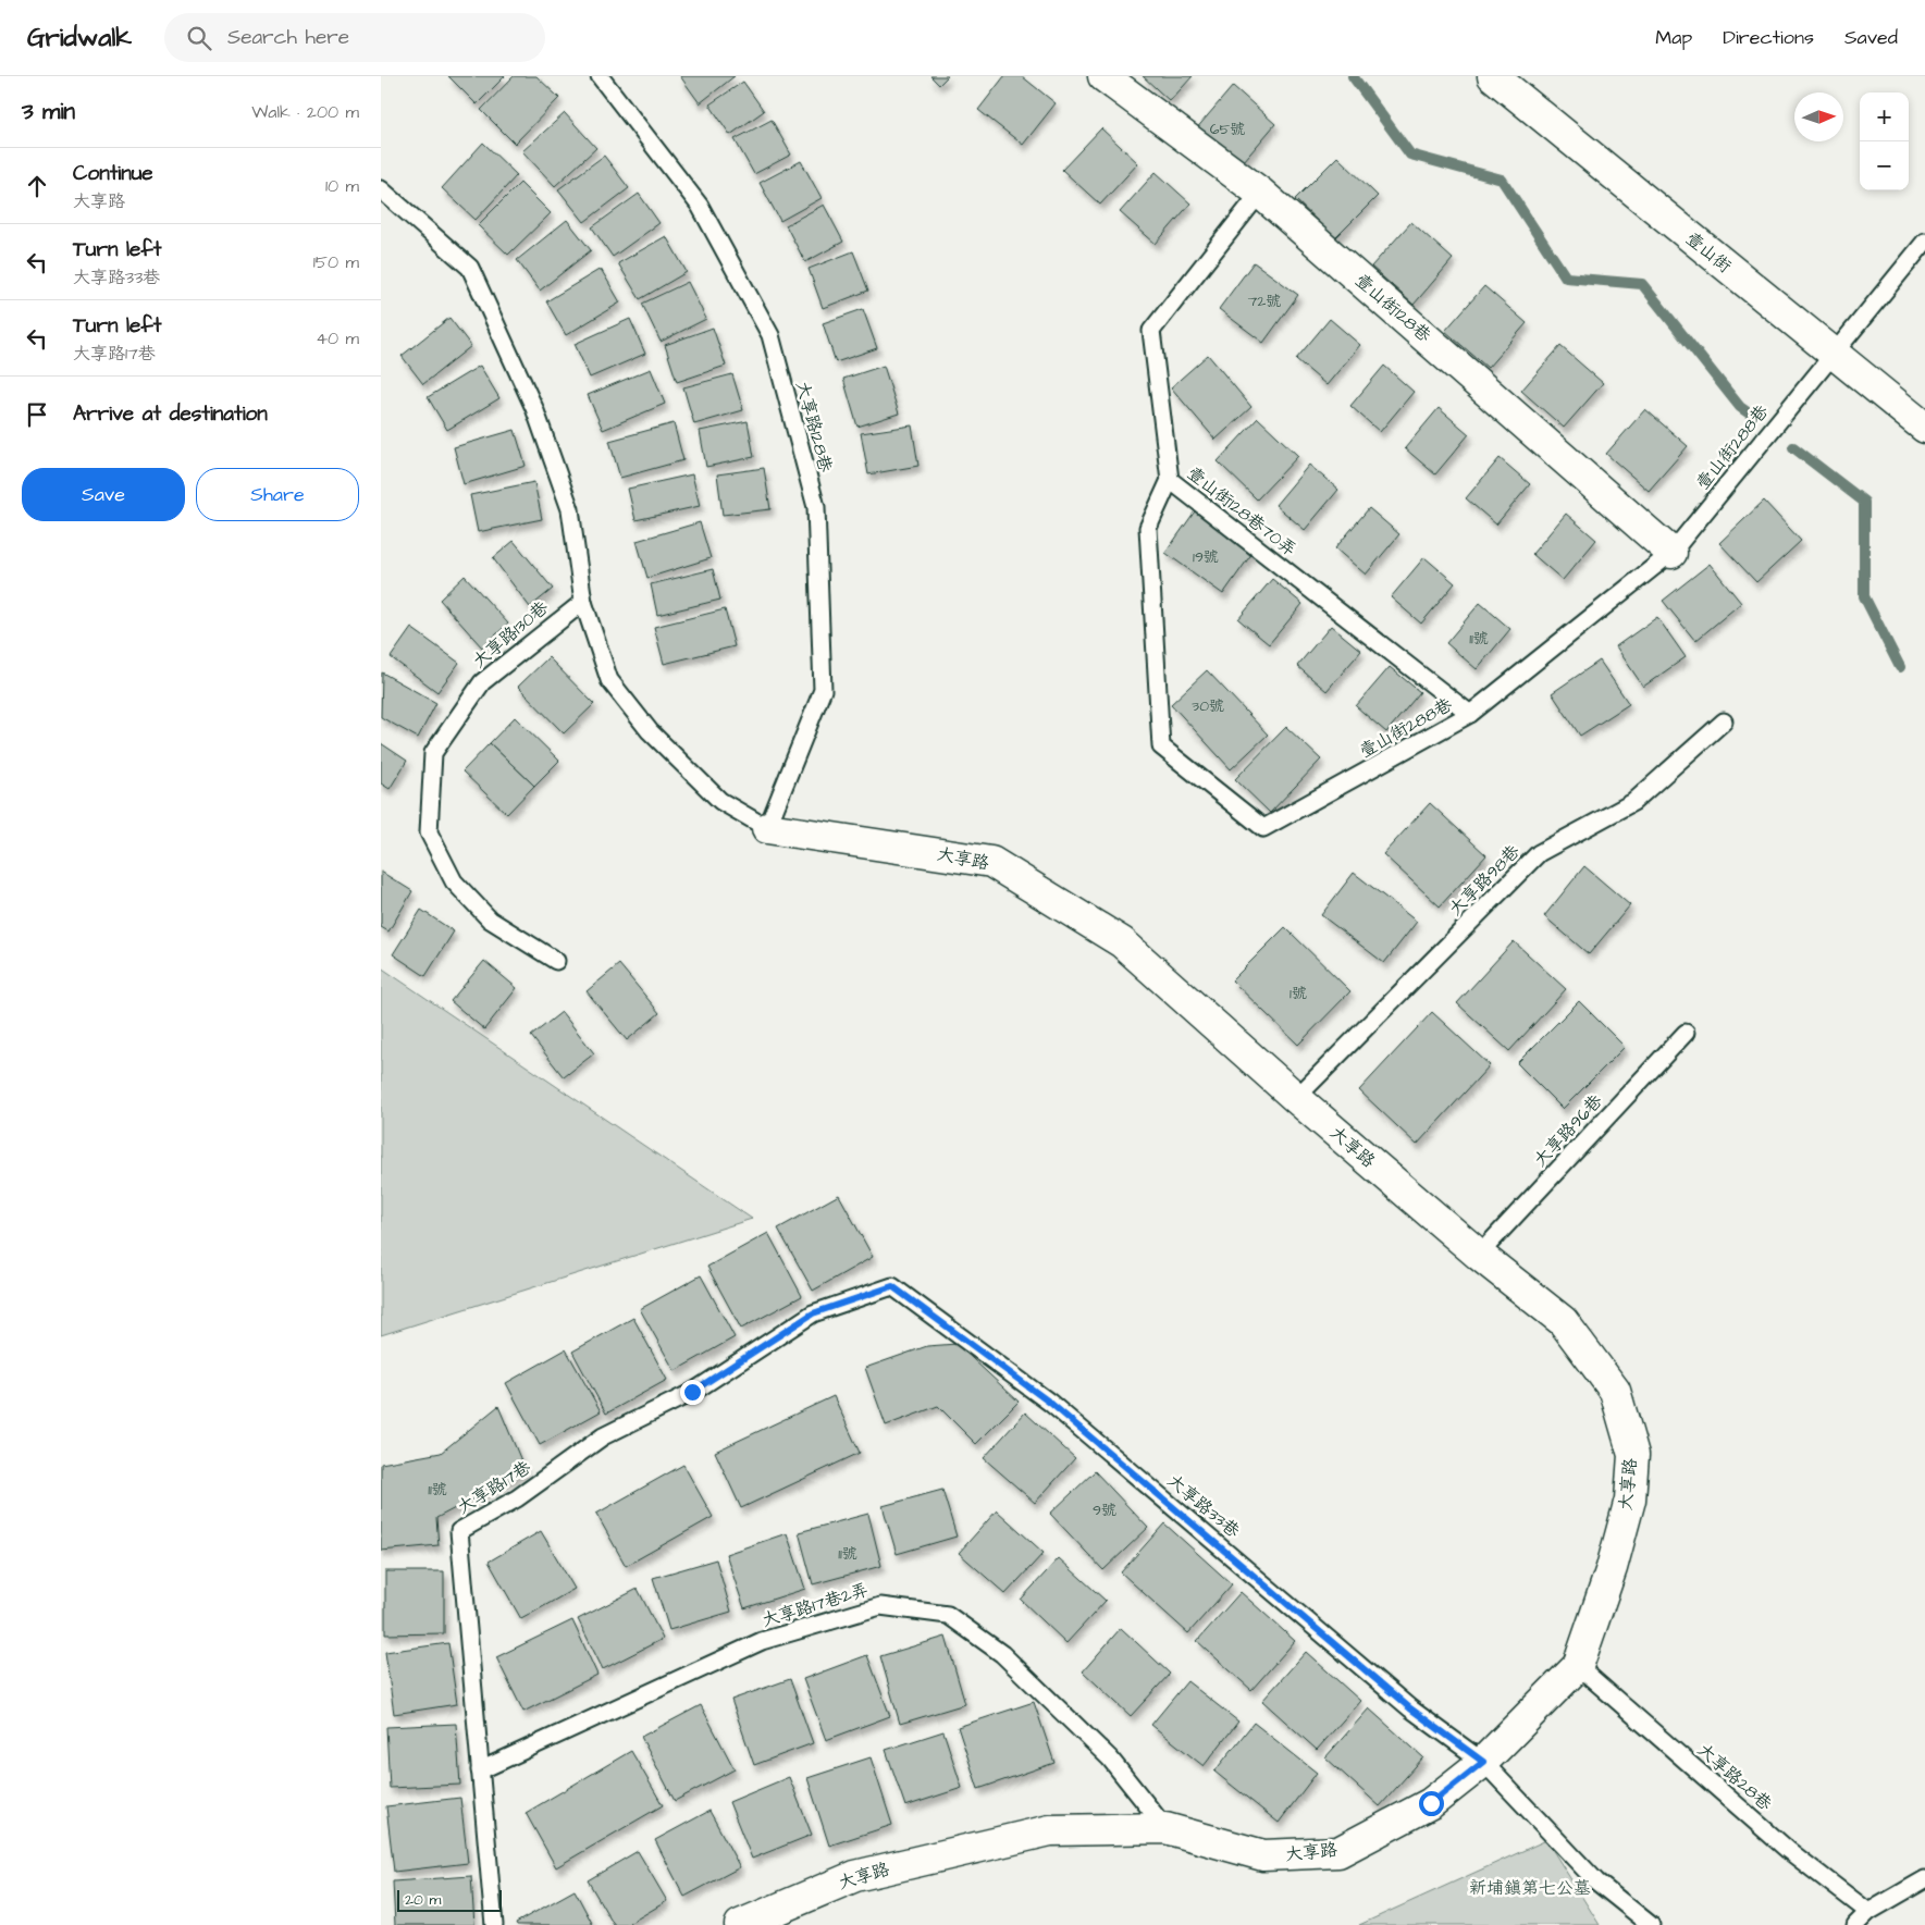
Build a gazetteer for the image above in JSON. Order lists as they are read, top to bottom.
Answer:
{
  "streets": {
    "street": ["壹山街", "壹山街128巷", "大享路"],
    "lane": [
      "大享路128巷",
      "壹山街288巷",
      "壹山街128巷70弄",
      "大享路130巷",
      "大享路98巷",
      "大享路96巷",
      "大享路17巷",
      "大享路33巷",
      "大享路17巷2弄",
      "大享路28巷"
    ]
  },
  "crossings": [
    ["壹山街", "壹山街288巷"],
    ["壹山街128巷", "壹山街288巷"],
    ["壹山街128巷", "壹山街128巷70弄"],
    ["大享路128巷", "大享路"],
    ["壹山街288巷", "壹山街128巷70弄"],
    ["大享路", "大享路98巷"],
    ["大享路", "大享路96巷"],
    ["大享路", "大享路33巷"],
    ["大享路", "大享路17巷2弄"],
    ["大享路", "大享路28巷"],
    ["大享路17巷", "大享路33巷"],
    ["大享路17巷", "大享路17巷2弄"]
  ],
  "parks": ["新埔鎮第七公墓"],
  "house_numbers": [
    "65號",
    "72號",
    "19號",
    "11號",
    "30號",
    "1號",
    "11號",
    "9號",
    "11號"
  ],
  "scale_bar": "20 m",
  "north": "right",
  "page": {
    "header": "Gridwalk",
    "search": "Search here",
    "nav": ["Map", "Directions", "Saved"],
    "heading": ["3 min", "Walk · 200 m"],
    "map_buttons": ["+", "−"],
    "list": [
      ["Continue", "大享路", "10 m"],
      ["Turn left", "大享路33巷", "150 m"],
      ["Turn left", "大享路17巷", "40 m"],
      "Arrive at destination"
    ],
    "buttons": ["Save", "Share"],
    "scale": "20 m"
  }
}
